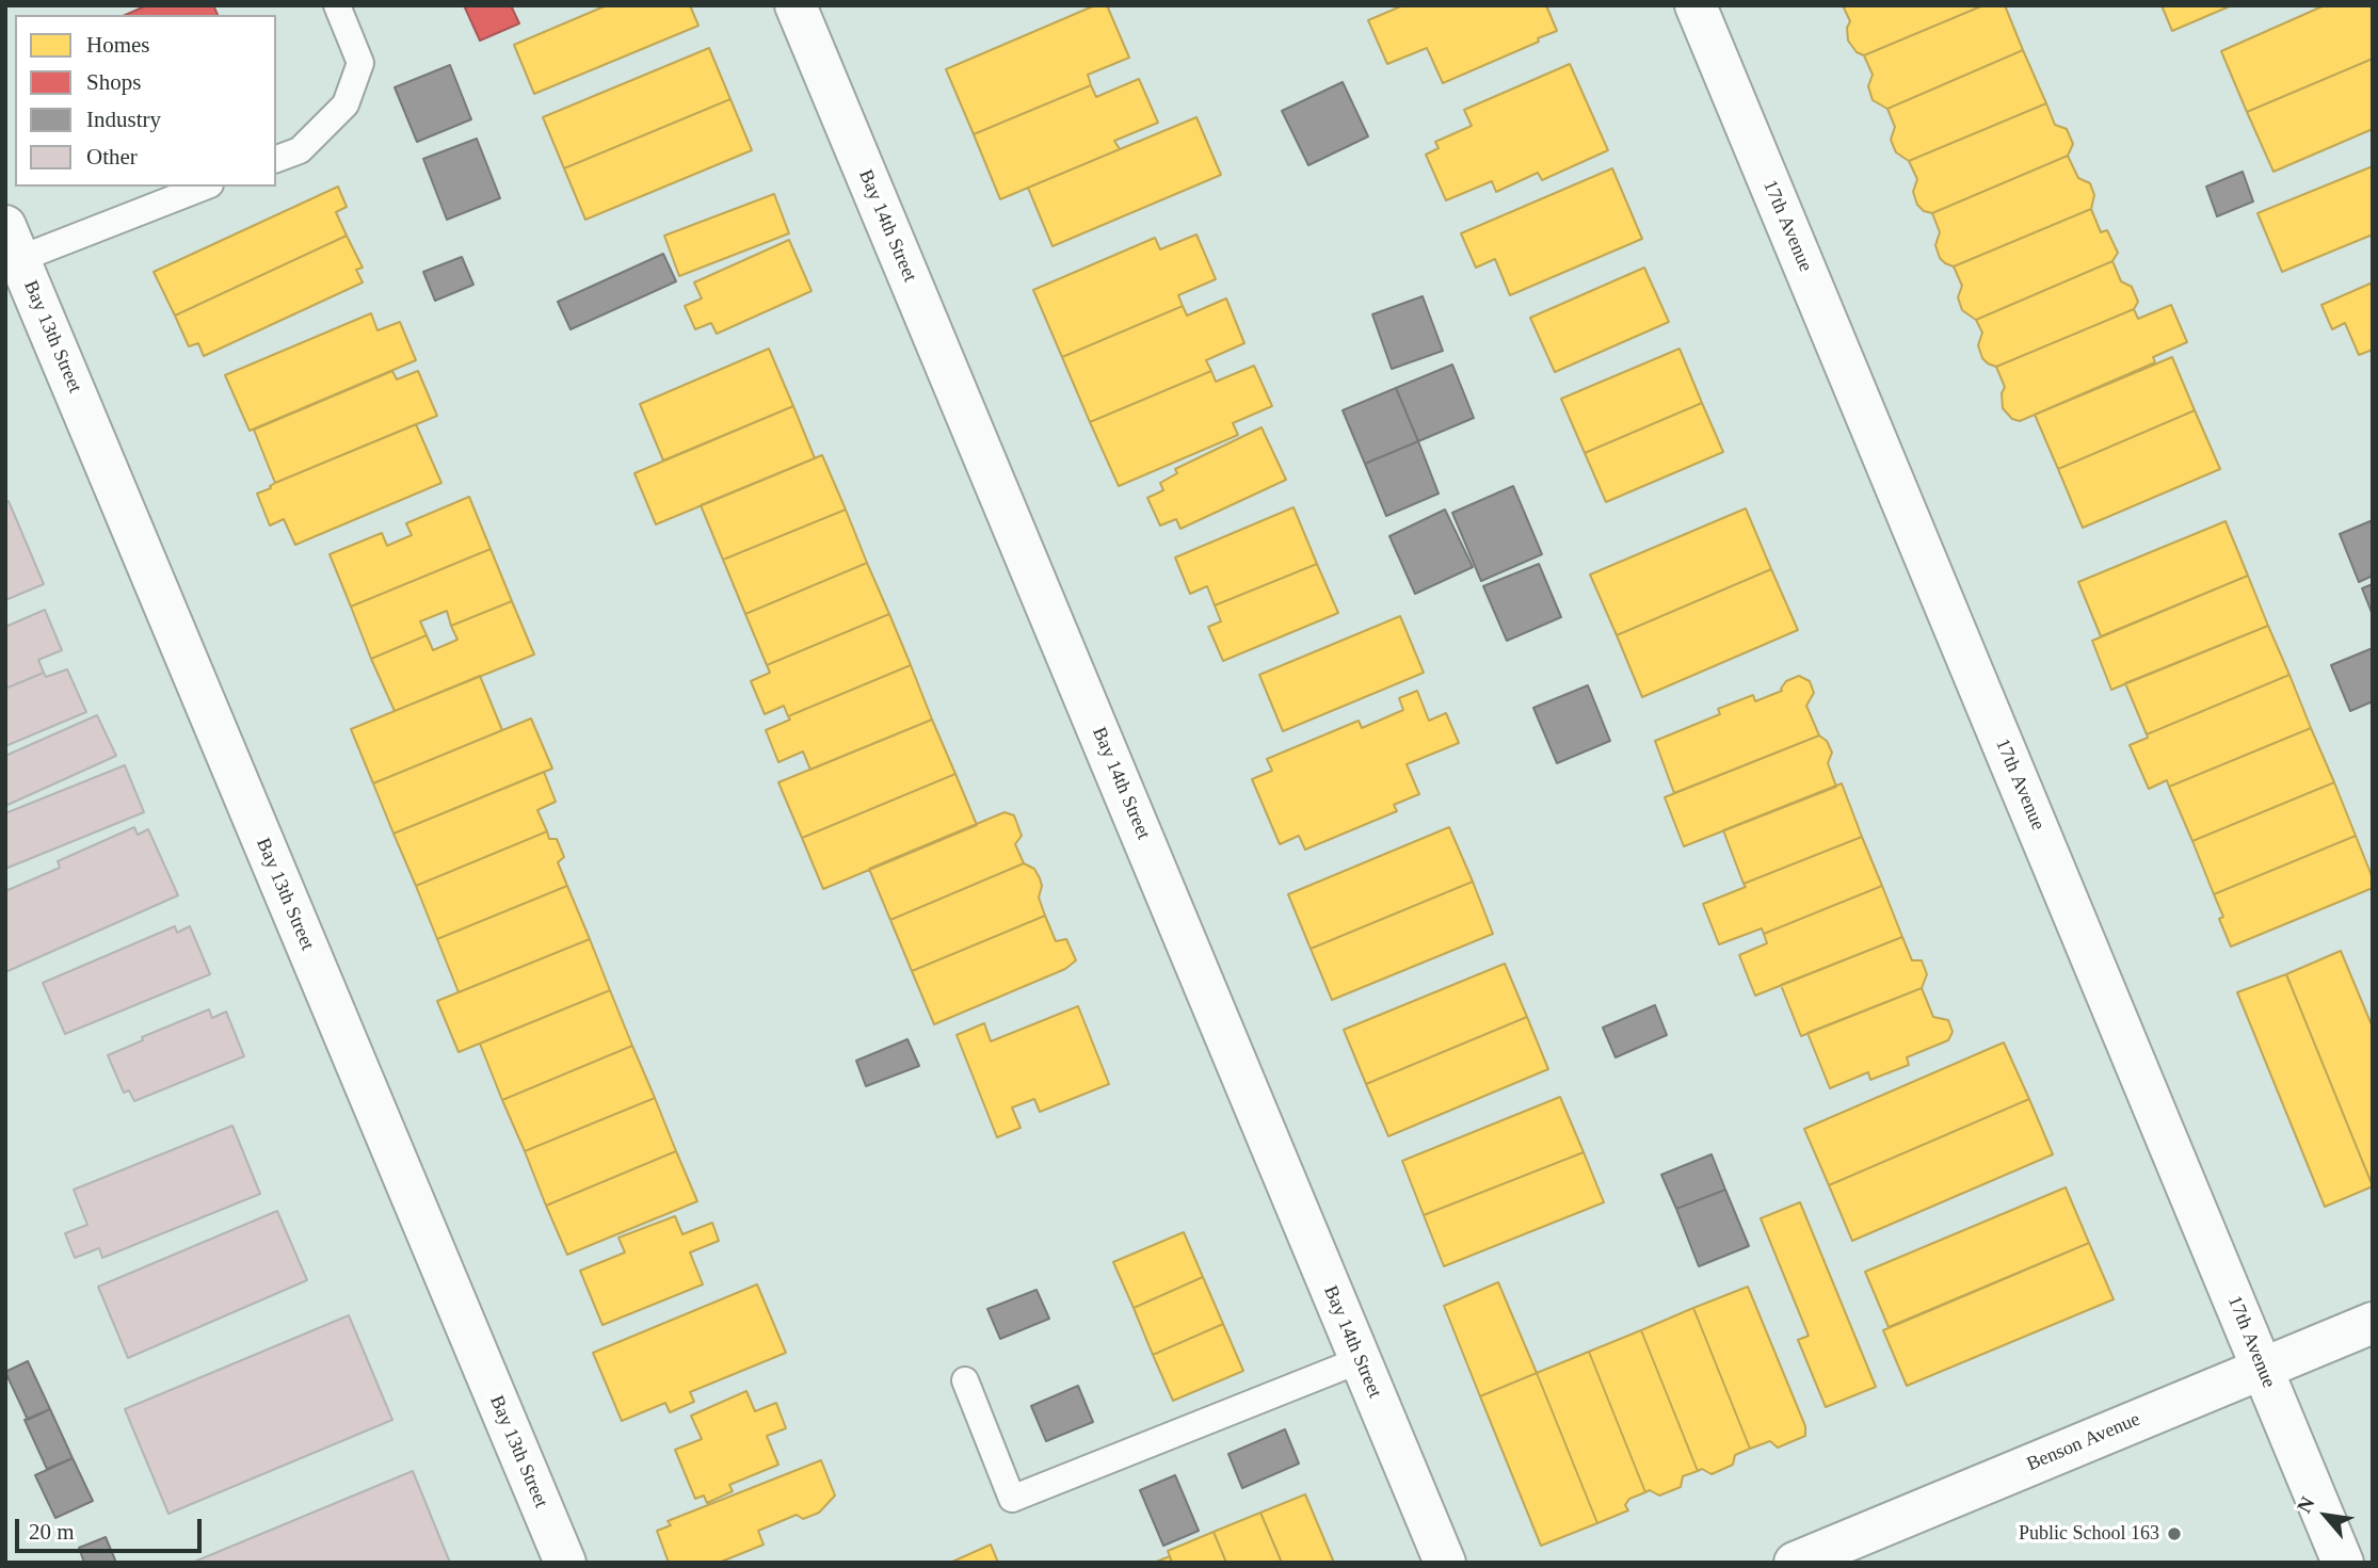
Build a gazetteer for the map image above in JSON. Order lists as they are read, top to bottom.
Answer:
{
  "streets": {
    "street": [
      "Bay 14th Street",
      "17th Avenue",
      "Bay 13th Street",
      "Benson Avenue"
    ]
  },
  "crossings": [
    ["17th Avenue", "Benson Avenue"]
  ],
  "places": ["Public School 163"],
  "legend": [
    "Homes",
    "Shops",
    "Industry",
    "Other"
  ],
  "scale_bar": "20 m",
  "north": "top left"
}
